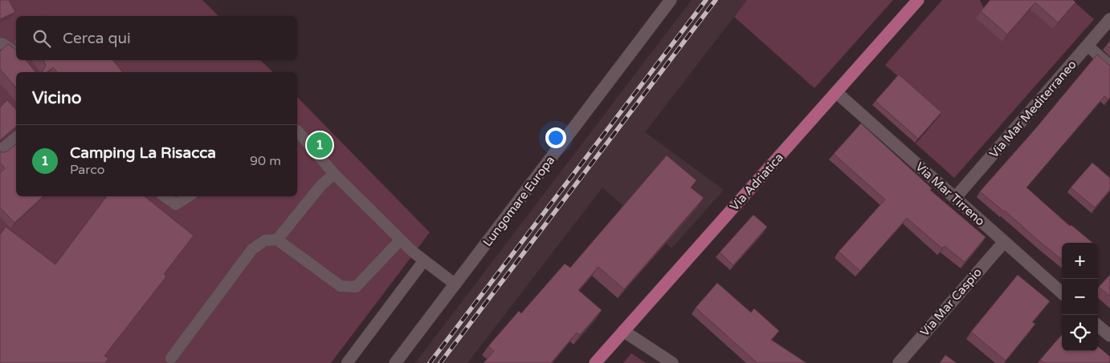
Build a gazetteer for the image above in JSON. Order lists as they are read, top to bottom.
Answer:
{
  "streets": {
    "main road": ["Via Adriatica"],
    "street": [
      "Via Mar Mediterraneo",
      "Via Mar Tirreno",
      "Lungomare Europa",
      "Via Mar Caspio"
    ]
  },
  "crossings": [
    ["Via Mar Mediterraneo", "Via Mar Tirreno"],
    ["Via Adriatica", "Via Mar Tirreno"],
    ["Via Mar Tirreno", "Via Mar Caspio"]
  ],
  "page": {
    "search": "Cerca qui",
    "heading": "Vicino",
    "list": [
      {
        "mark": "1",
        "name": "Camping La Risacca",
        "note": "Parco",
        "value": "90 m"
      }
    ],
    "pins": "1",
    "map_buttons": ["+", "−"]
  }
}
